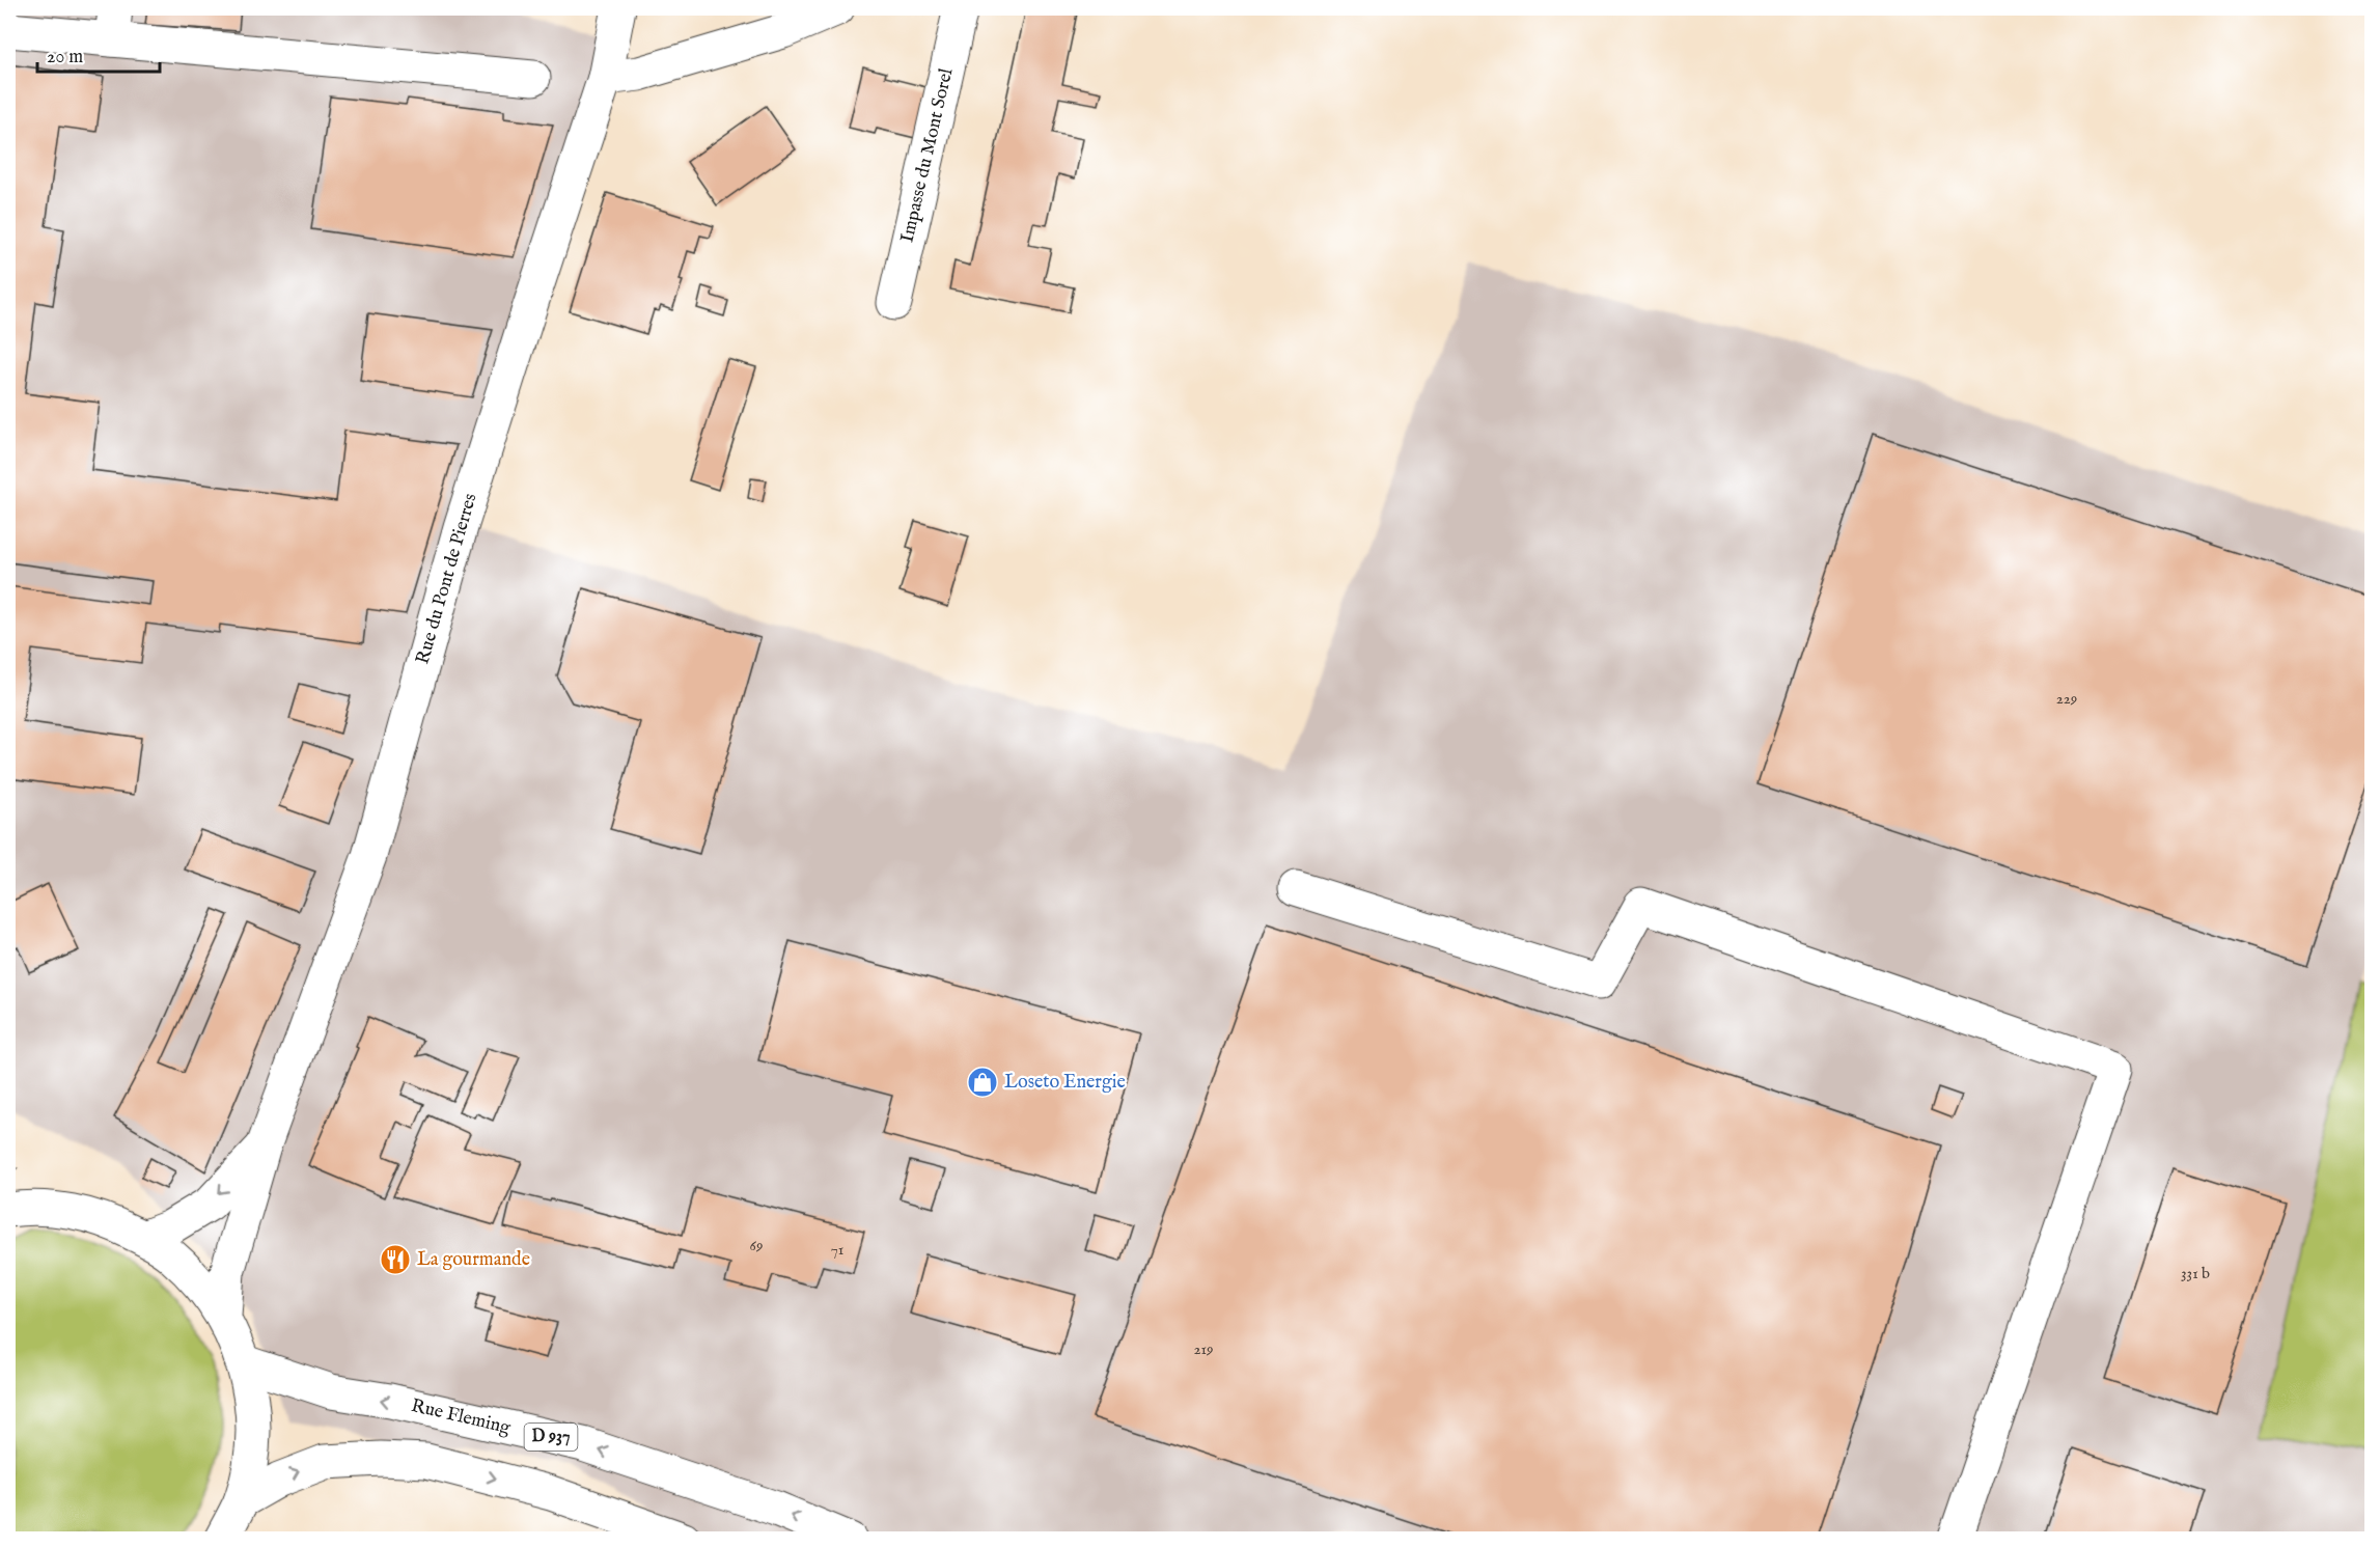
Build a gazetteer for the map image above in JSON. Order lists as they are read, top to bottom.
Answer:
{
  "streets": {
    "street": [
      "Impasse du Mont Sorel",
      "Rue du Pont de Pierres",
      "Rue Fleming",
      "D 937"
    ]
  },
  "places": {
    "shop": ["Loseto Energie"],
    "restaurant": ["La gourmande"]
  },
  "house_numbers": [
    "229",
    "69",
    "71",
    "331 b",
    "219"
  ],
  "scale_bar": "20 m"
}
